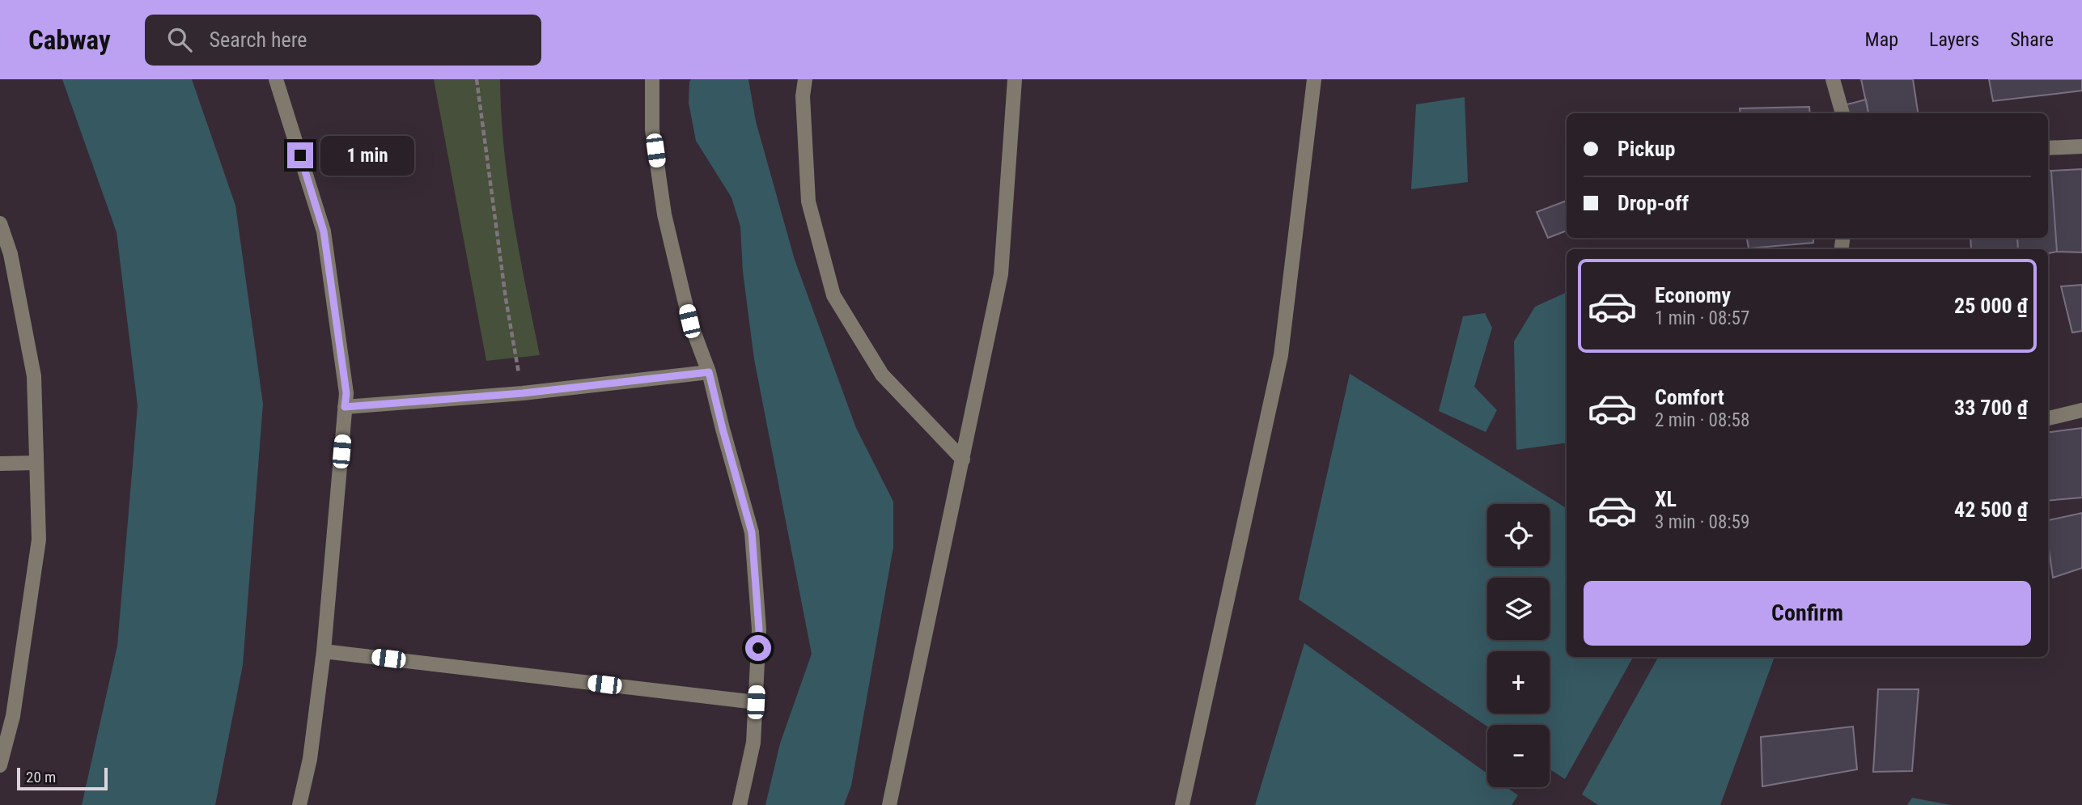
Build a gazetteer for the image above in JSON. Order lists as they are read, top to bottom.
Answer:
{
  "scale_bar": "20 m",
  "page": {
    "header": "Cabway",
    "search": "Search here",
    "nav": ["Map", "Layers", "Share"],
    "banner": ["Pickup", "Drop-off"],
    "bubble": "1 min",
    "list": [
      {
        "name": "Economy",
        "note": "1 min · 08:57",
        "value": "25 000 ₫"
      },
      {
        "name": "Comfort",
        "note": "2 min · 08:58",
        "value": "33 700 ₫"
      },
      {
        "name": "XL",
        "note": "3 min · 08:59",
        "value": "42 500 ₫"
      }
    ],
    "map_buttons": ["+", "−"],
    "buttons": "Confirm",
    "scale": "20 m"
  }
}
